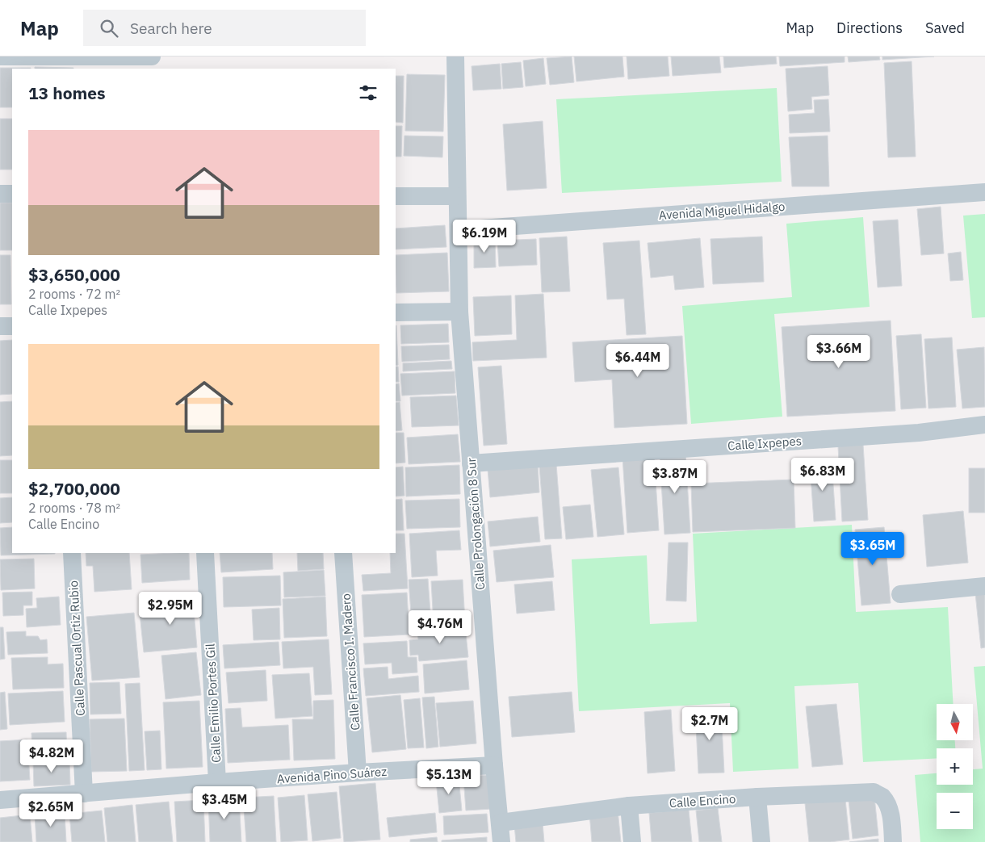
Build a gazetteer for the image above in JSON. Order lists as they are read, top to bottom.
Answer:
{
  "streets": {
    "street": [
      "Avenida Miguel Hidalgo",
      "Calle Ixpepes",
      "Calle Prolongación 8 Sur",
      "Calle Pascual Ortiz Rubio",
      "Calle Francisco I. Madero",
      "Calle Emilio Portes Gil",
      "Avenida Pino Suárez",
      "Calle Encino"
    ]
  },
  "crossings": [
    ["Avenida Miguel Hidalgo", "Calle Prolongación 8 Sur"],
    ["Calle Ixpepes", "Calle Prolongación 8 Sur"],
    ["Calle Prolongación 8 Sur", "Avenida Pino Suárez"],
    ["Calle Prolongación 8 Sur", "Calle Encino"],
    ["Calle Pascual Ortiz Rubio", "Avenida Pino Suárez"],
    ["Calle Francisco I. Madero", "Avenida Pino Suárez"],
    ["Calle Emilio Portes Gil", "Avenida Pino Suárez"]
  ],
  "north": "bottom",
  "page": {
    "header": "Map",
    "search": "Search here",
    "nav": ["Map", "Directions", "Saved"],
    "heading": "13 homes",
    "list": [
      {
        "name": "$3,650,000",
        "note": "2 rooms · 72 m² · Calle Ixpepes"
      },
      {
        "name": "$2,700,000",
        "note": "2 rooms · 78 m² · Calle Encino"
      }
    ],
    "price": [
      "$6.19M",
      "$3.66M",
      "$6.44M",
      "$6.83M",
      "$3.87M",
      "$3.65M",
      "$2.95M",
      "$4.76M",
      "$2.7M",
      "$4.82M",
      "$5.13M",
      "$3.45M",
      "$2.65M"
    ],
    "map_buttons": ["+", "−"]
  }
}
